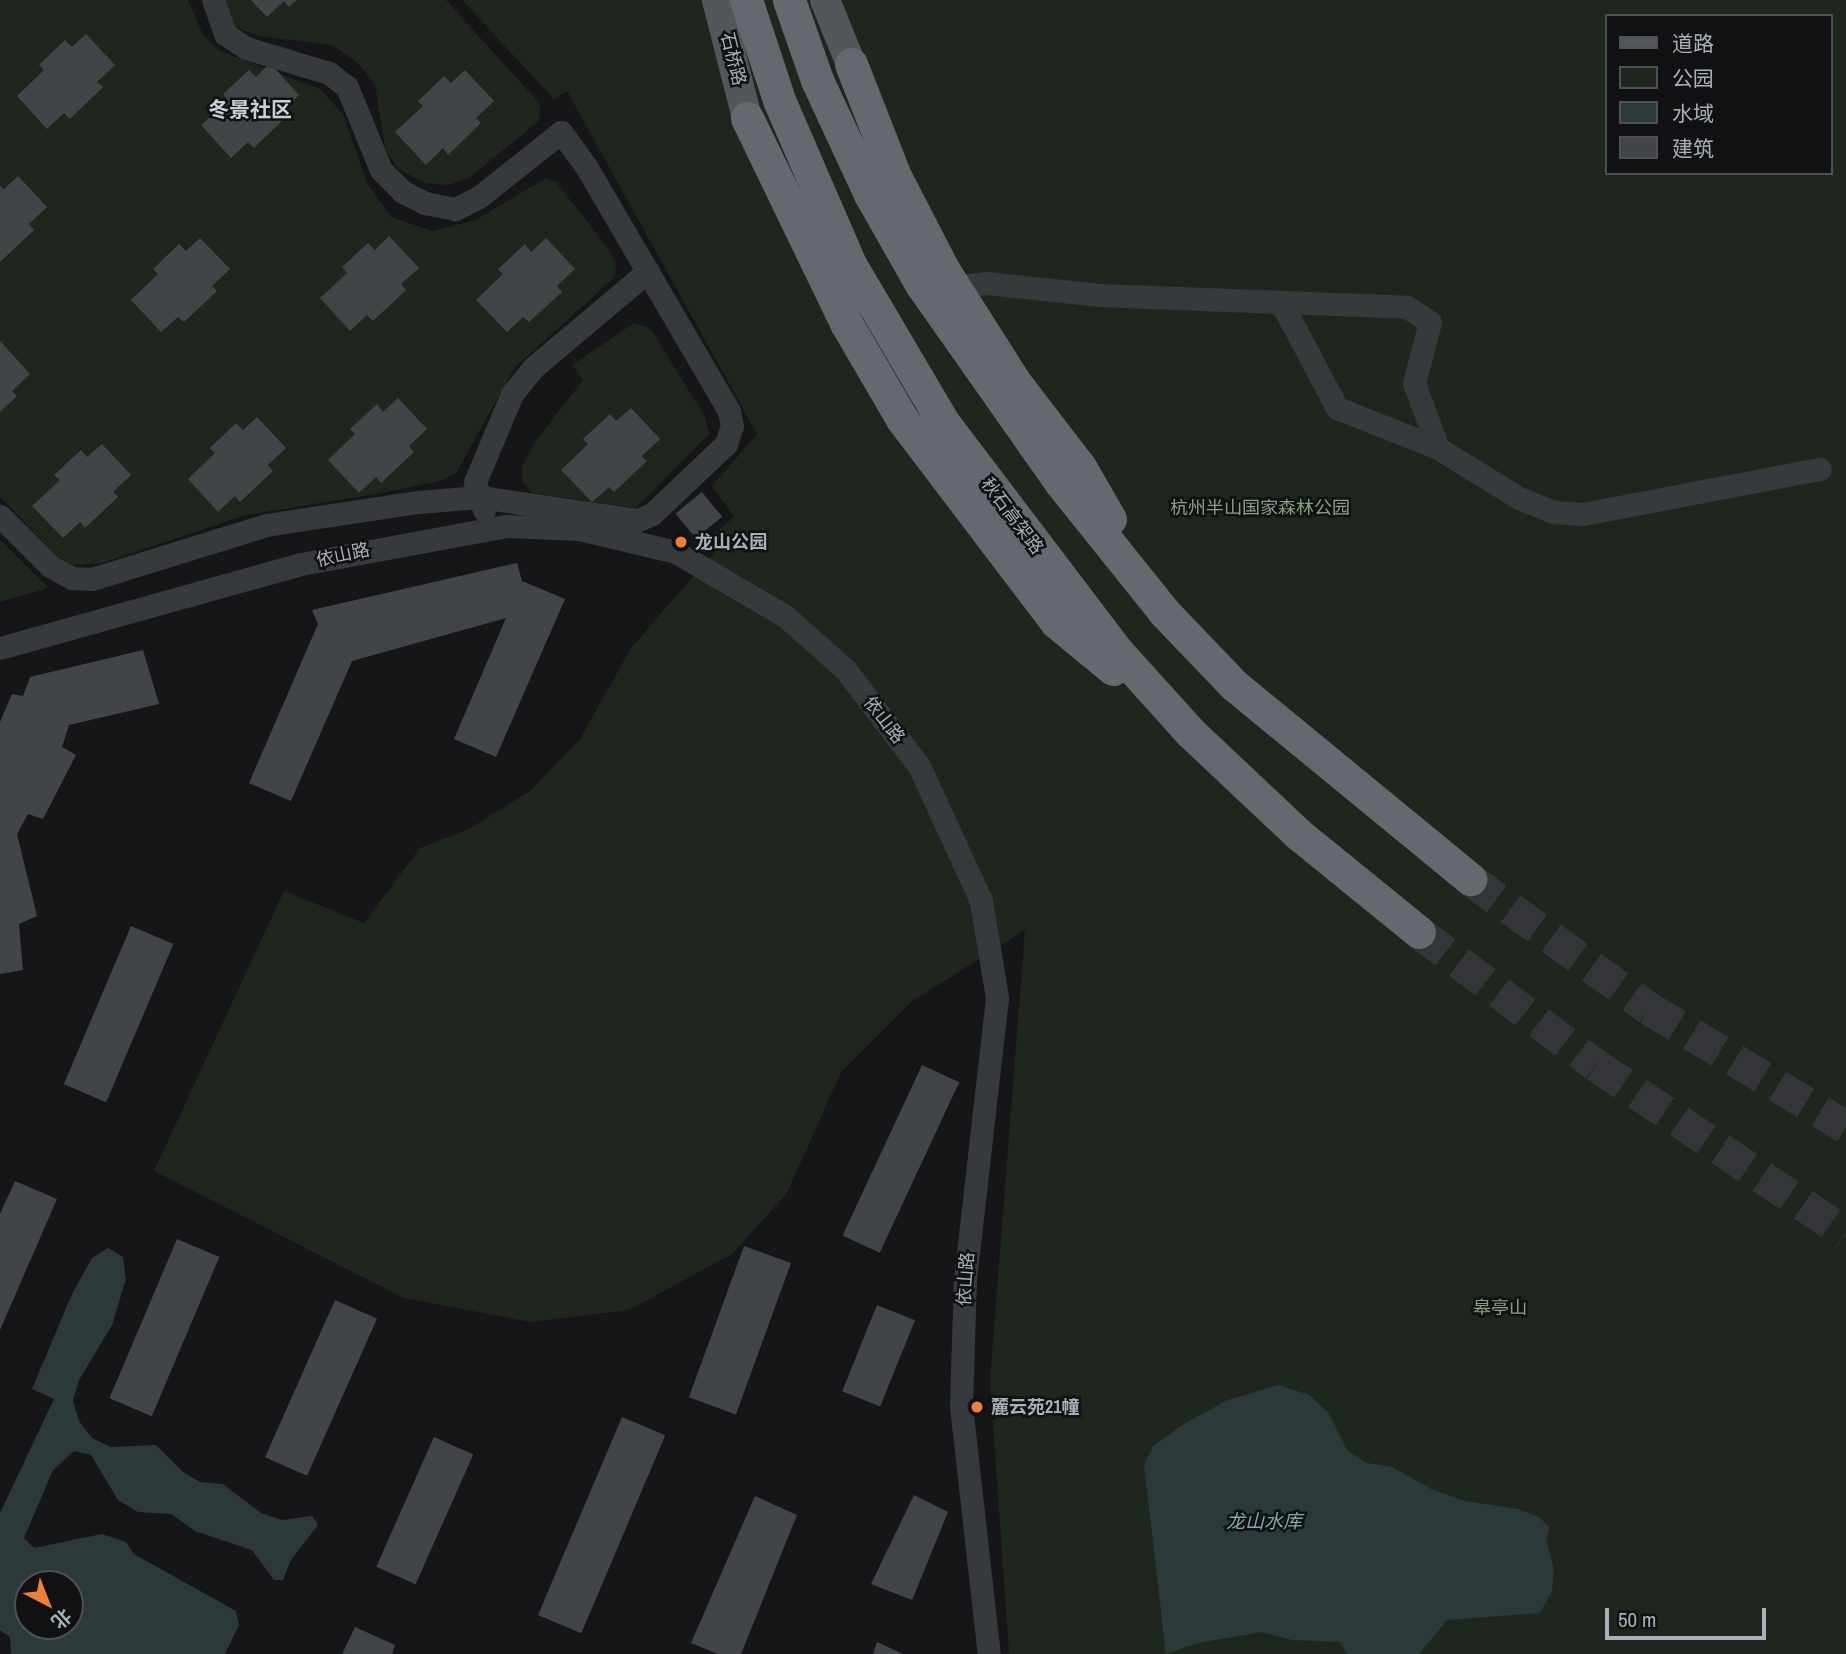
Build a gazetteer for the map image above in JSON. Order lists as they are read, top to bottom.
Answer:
{
  "streets": {
    "highway": ["秋石高架路"],
    "main road": ["石桥路"],
    "street": ["依山路"]
  },
  "districts": ["冬景社区"],
  "water": ["龙山水库"],
  "parks": ["杭州半山国家森林公园", "皋亭山"],
  "places": ["龙山公园", "麓云苑21幢"],
  "legend": [
    "道路",
    "公园",
    "水域",
    "建筑"
  ],
  "scale_bar": "50 m",
  "north": "bottom right"
}
